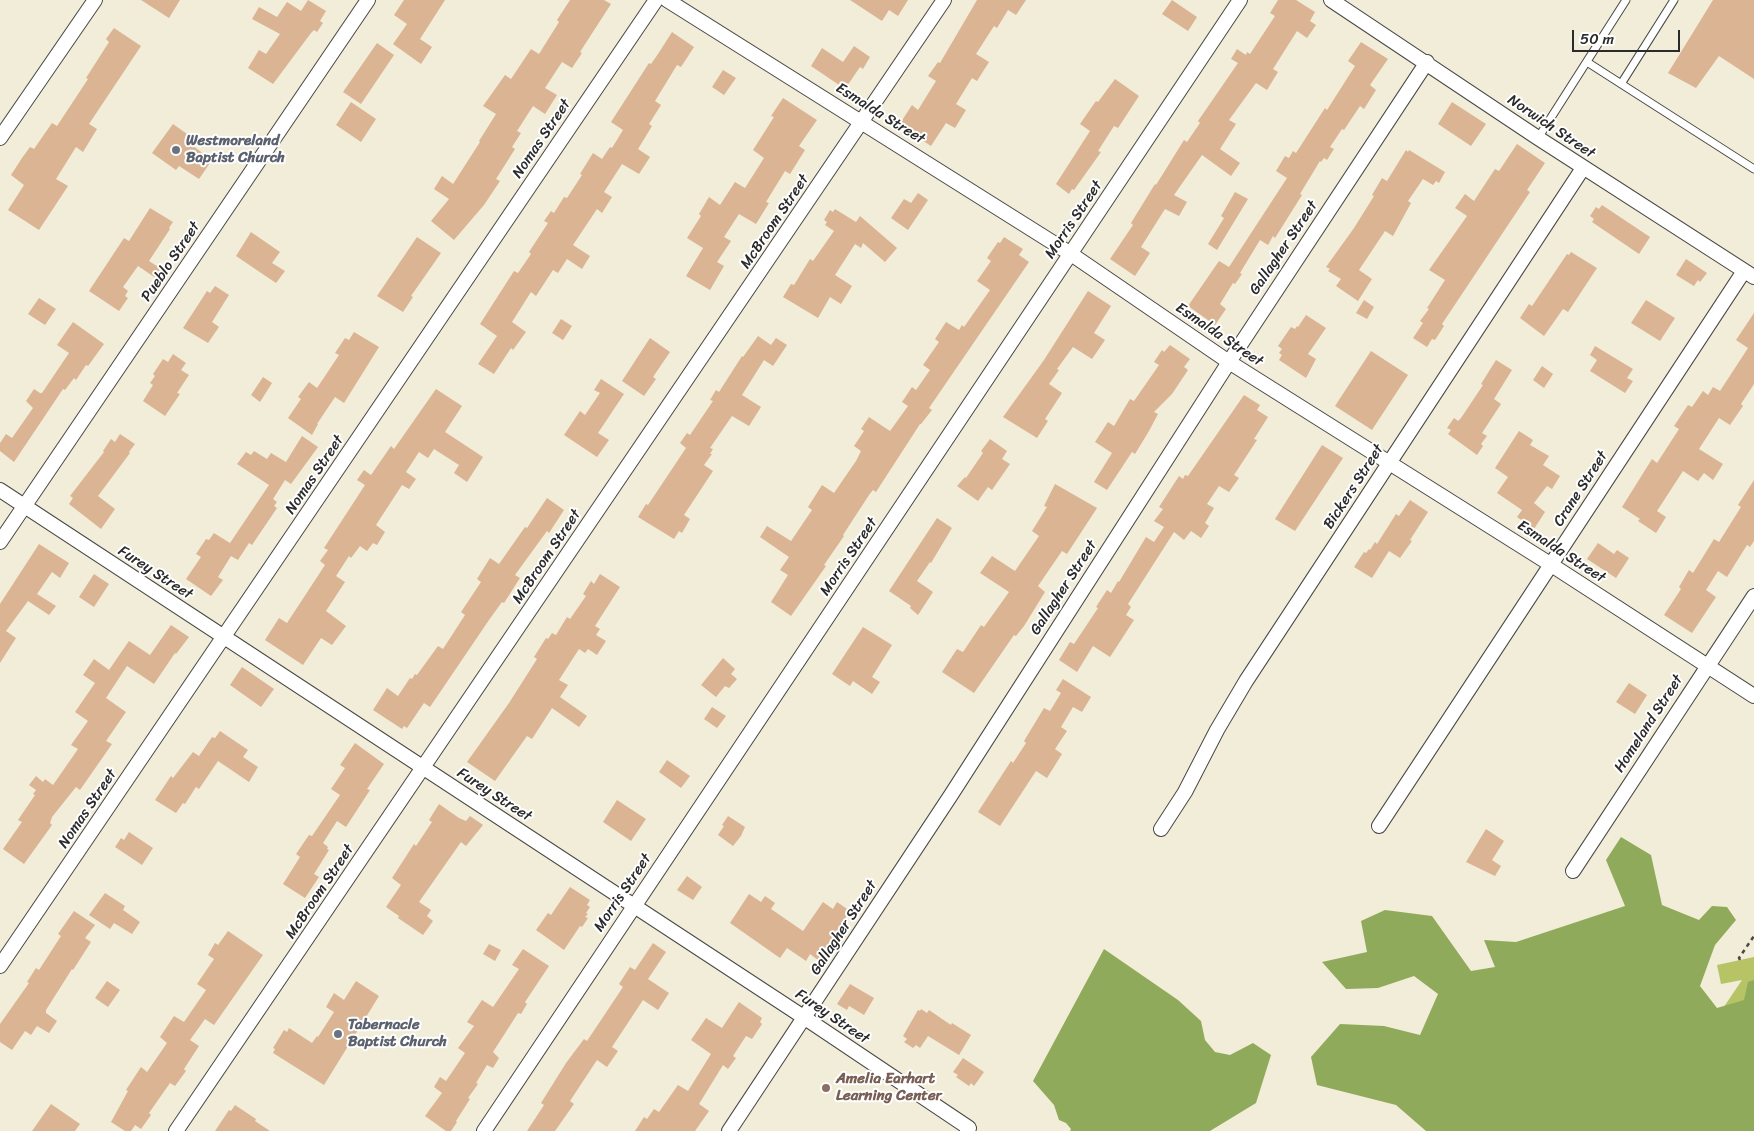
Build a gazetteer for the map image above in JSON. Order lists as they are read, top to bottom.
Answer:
{
  "streets": {
    "street": [
      "Esmalda Street",
      "Norwich Street",
      "Nomas Street",
      "Morris Street",
      "McBroom Street",
      "Gallagher Street",
      "Pueblo Street",
      "Bickers Street",
      "Crane Street",
      "Furey Street",
      "Homeland Street"
    ]
  },
  "crossings": [
    ["Esmalda Street", "Morris Street"],
    ["Esmalda Street", "McBroom Street"],
    ["Esmalda Street", "Gallagher Street"],
    ["Esmalda Street", "Bickers Street"],
    ["Esmalda Street", "Crane Street"],
    ["Esmalda Street", "Homeland Street"],
    ["Norwich Street", "Gallagher Street"],
    ["Norwich Street", "Bickers Street"],
    ["Norwich Street", "Crane Street"],
    ["Nomas Street", "Furey Street"],
    ["Morris Street", "Furey Street"],
    ["McBroom Street", "Furey Street"],
    ["Gallagher Street", "Furey Street"],
    ["Pueblo Street", "Furey Street"]
  ],
  "places": ["Westmoreland Baptist Church", "Tabernacle Baptist Church", "Amelia Earhart Learning Center"],
  "scale_bar": "50 m"
}
